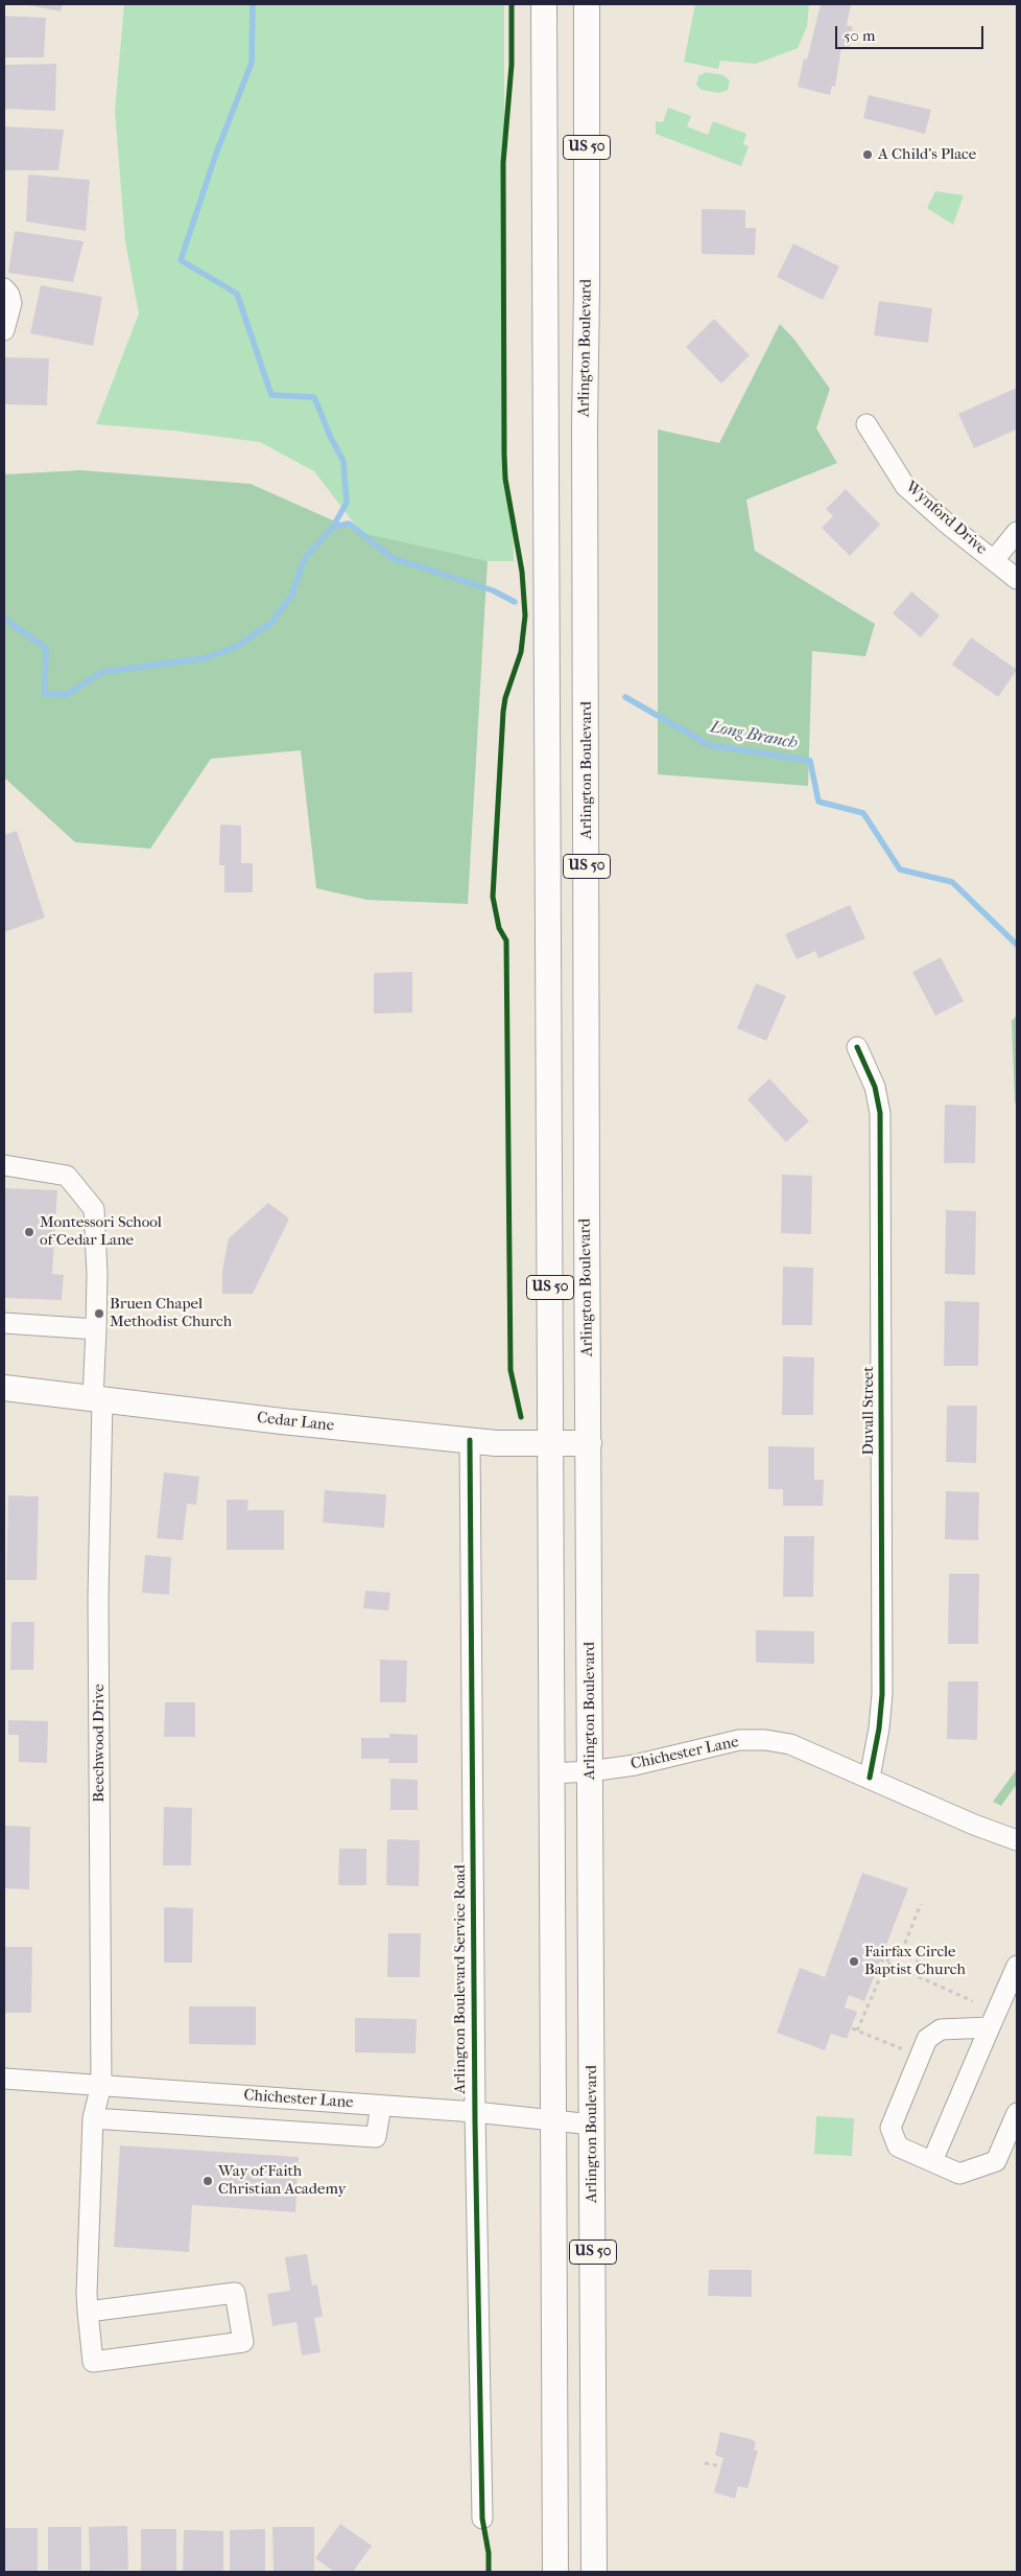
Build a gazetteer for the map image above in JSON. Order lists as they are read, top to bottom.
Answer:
{
  "streets": {
    "main road": ["US 50", "Arlington Boulevard", "Cedar Lane"],
    "street": [
      "Wynford Drive",
      "Duvall Street",
      "Beechwood Drive",
      "Chichester Lane",
      "Arlington Boulevard Service Road"
    ]
  },
  "crossings": [
    ["US 50", "Cedar Lane"],
    ["US 50", "Chichester Lane"],
    ["Arlington Boulevard", "Cedar Lane"],
    ["Arlington Boulevard", "Chichester Lane"],
    ["Duvall Street", "Chichester Lane"],
    ["Cedar Lane", "Beechwood Drive"],
    ["Cedar Lane", "Arlington Boulevard Service Road"],
    ["Beechwood Drive", "Chichester Lane"],
    ["Chichester Lane", "Arlington Boulevard Service Road"]
  ],
  "water": ["Long Branch"],
  "places": [
    "A Child's Place",
    "Montessori School of Cedar Lane",
    "Bruen Chapel Methodist Church",
    "Fairfax Circle Baptist Church",
    "Way of Faith Christian Academy"
  ],
  "scale_bar": "50 m"
}
